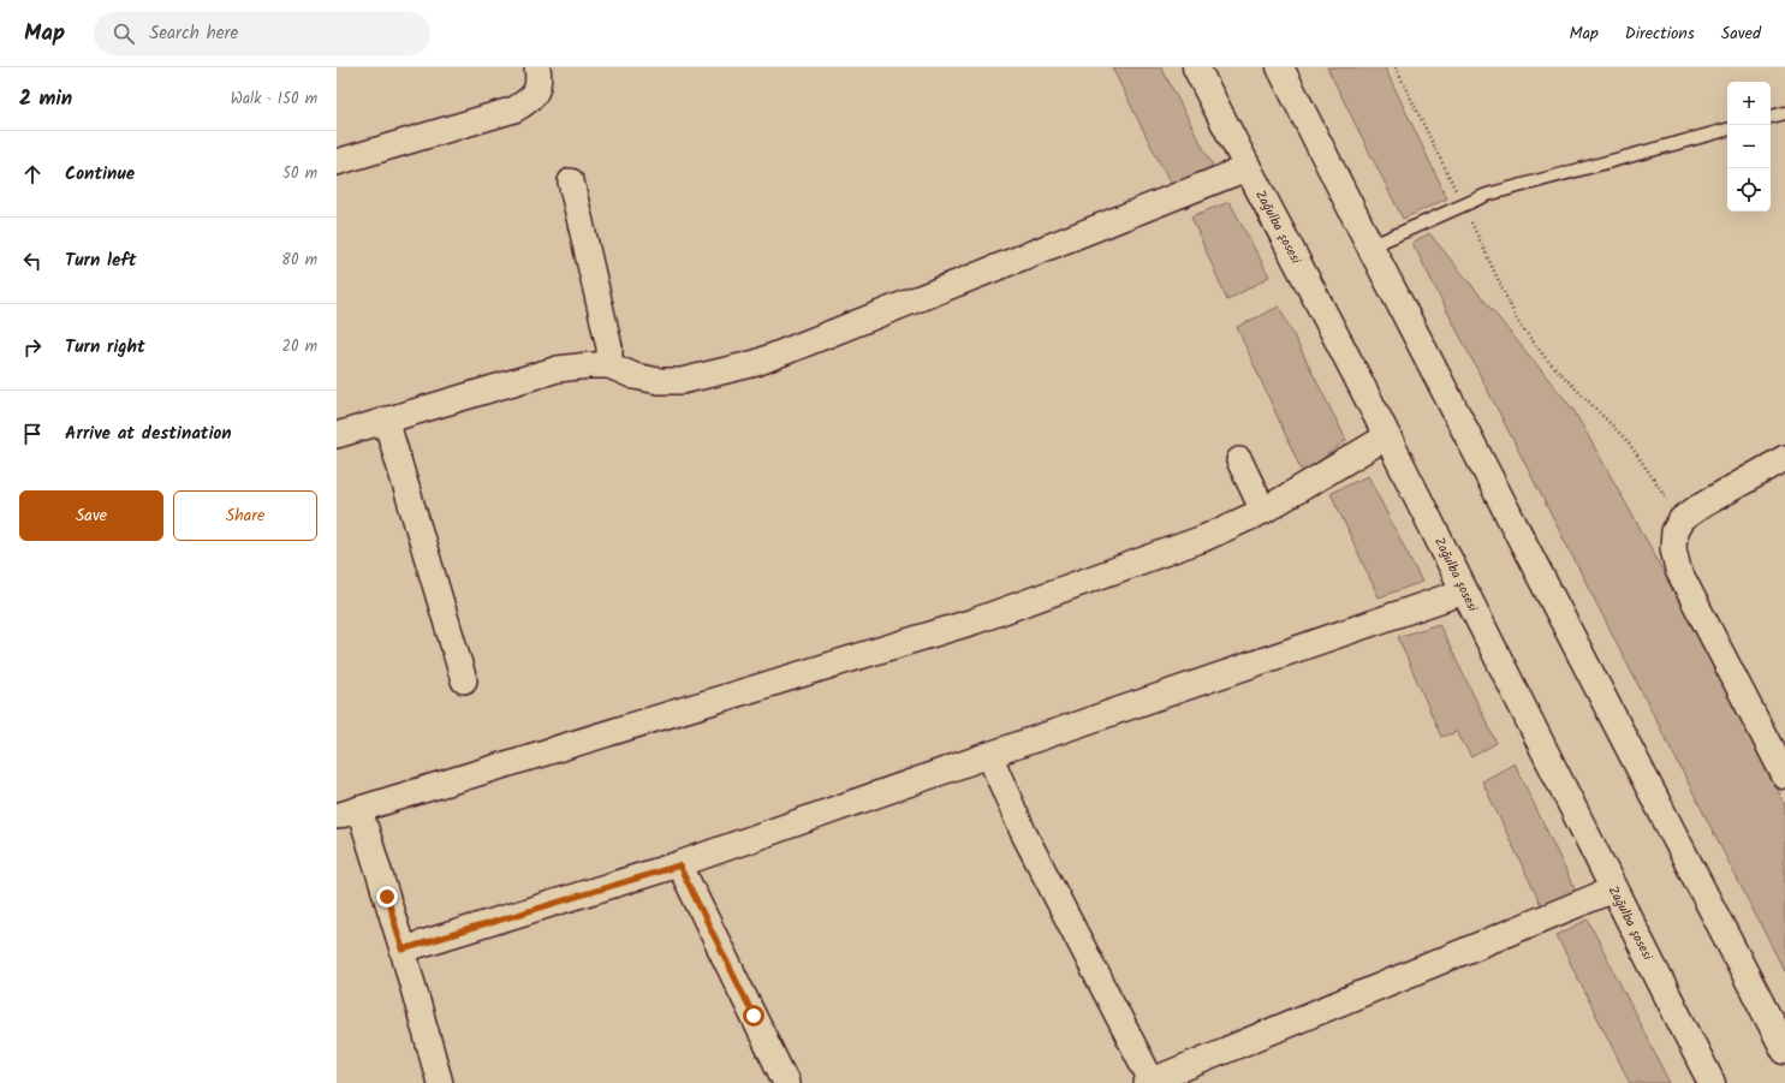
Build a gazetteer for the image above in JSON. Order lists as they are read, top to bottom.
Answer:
{
  "streets": {
    "highway": ["Zağulba şosesi"]
  },
  "page": {
    "header": "Map",
    "search": "Search here",
    "nav": ["Map", "Directions", "Saved"],
    "heading": ["2 min", "Walk · 150 m"],
    "map_buttons": ["+", "−"],
    "list": [
      ["Continue", "50 m"],
      ["Turn left", "80 m"],
      ["Turn right", "20 m"],
      "Arrive at destination"
    ],
    "buttons": ["Save", "Share"]
  }
}
